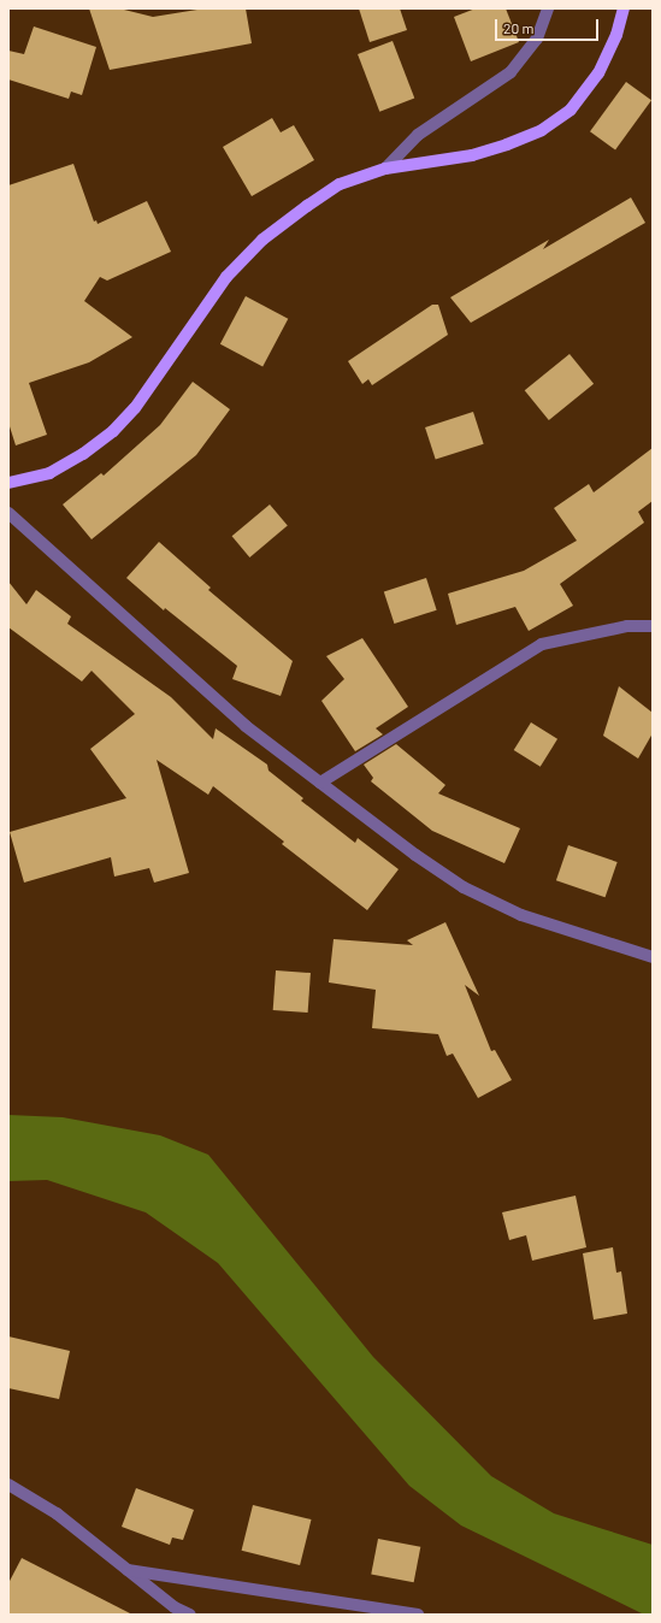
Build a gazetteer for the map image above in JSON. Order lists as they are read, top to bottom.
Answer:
{
  "scale_bar": "20 m"
}
